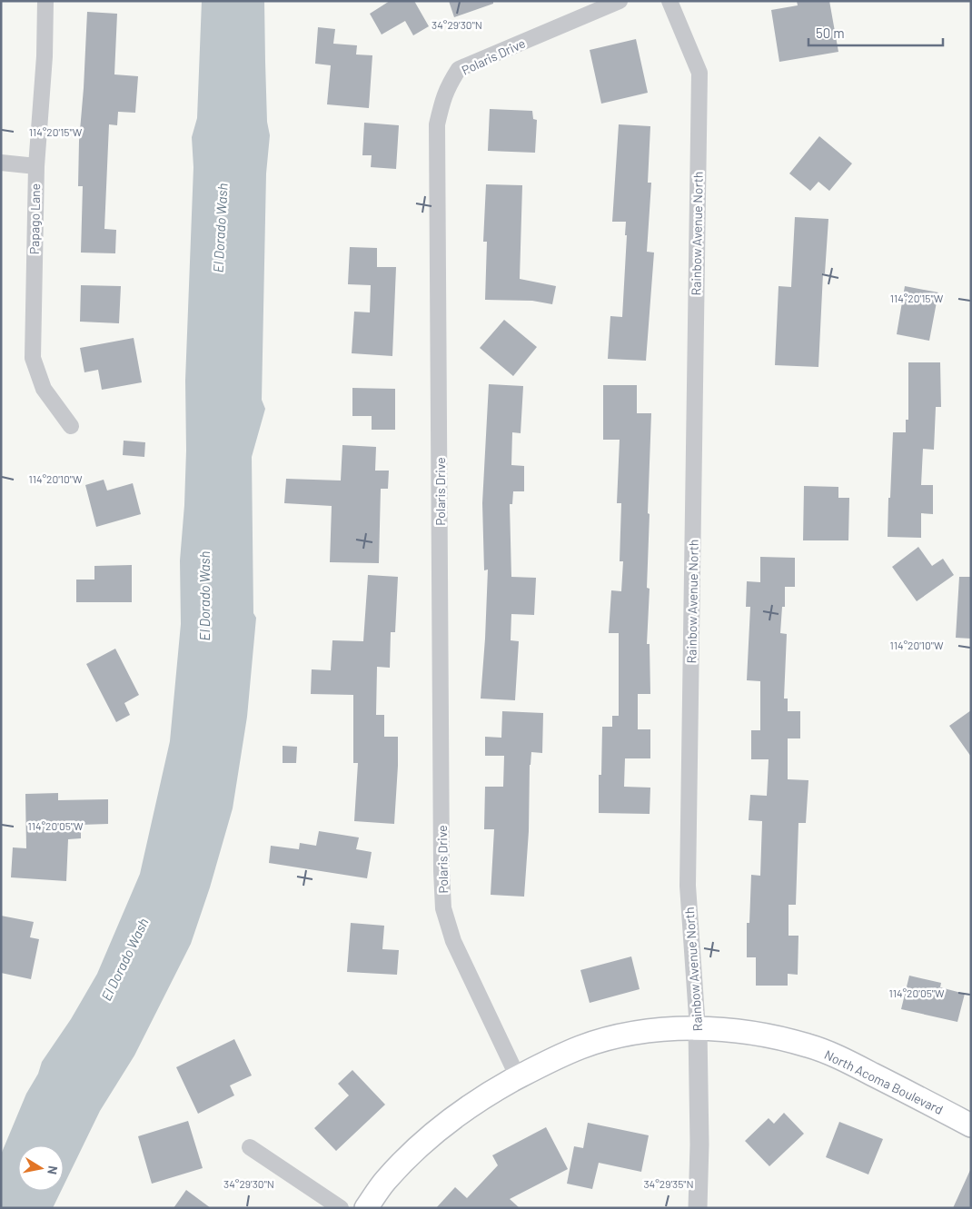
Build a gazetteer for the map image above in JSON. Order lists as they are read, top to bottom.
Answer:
{
  "streets": {
    "main road": ["North Acoma Boulevard"],
    "street": ["Polaris Drive", "Papago Lane", "Rainbow Avenue North"]
  },
  "crossings": [
    ["Polaris Drive", "North Acoma Boulevard"],
    ["Rainbow Avenue North", "North Acoma Boulevard"]
  ],
  "water": ["El Dorado Wash"],
  "scale_bar": "50 m",
  "north": "right",
  "coordinates": [
    "34°29'30\"N",
    "114°20'15\"W",
    "114°20'10\"W",
    "114°20'05\"W",
    "34°29'35\"N"
  ]
}
